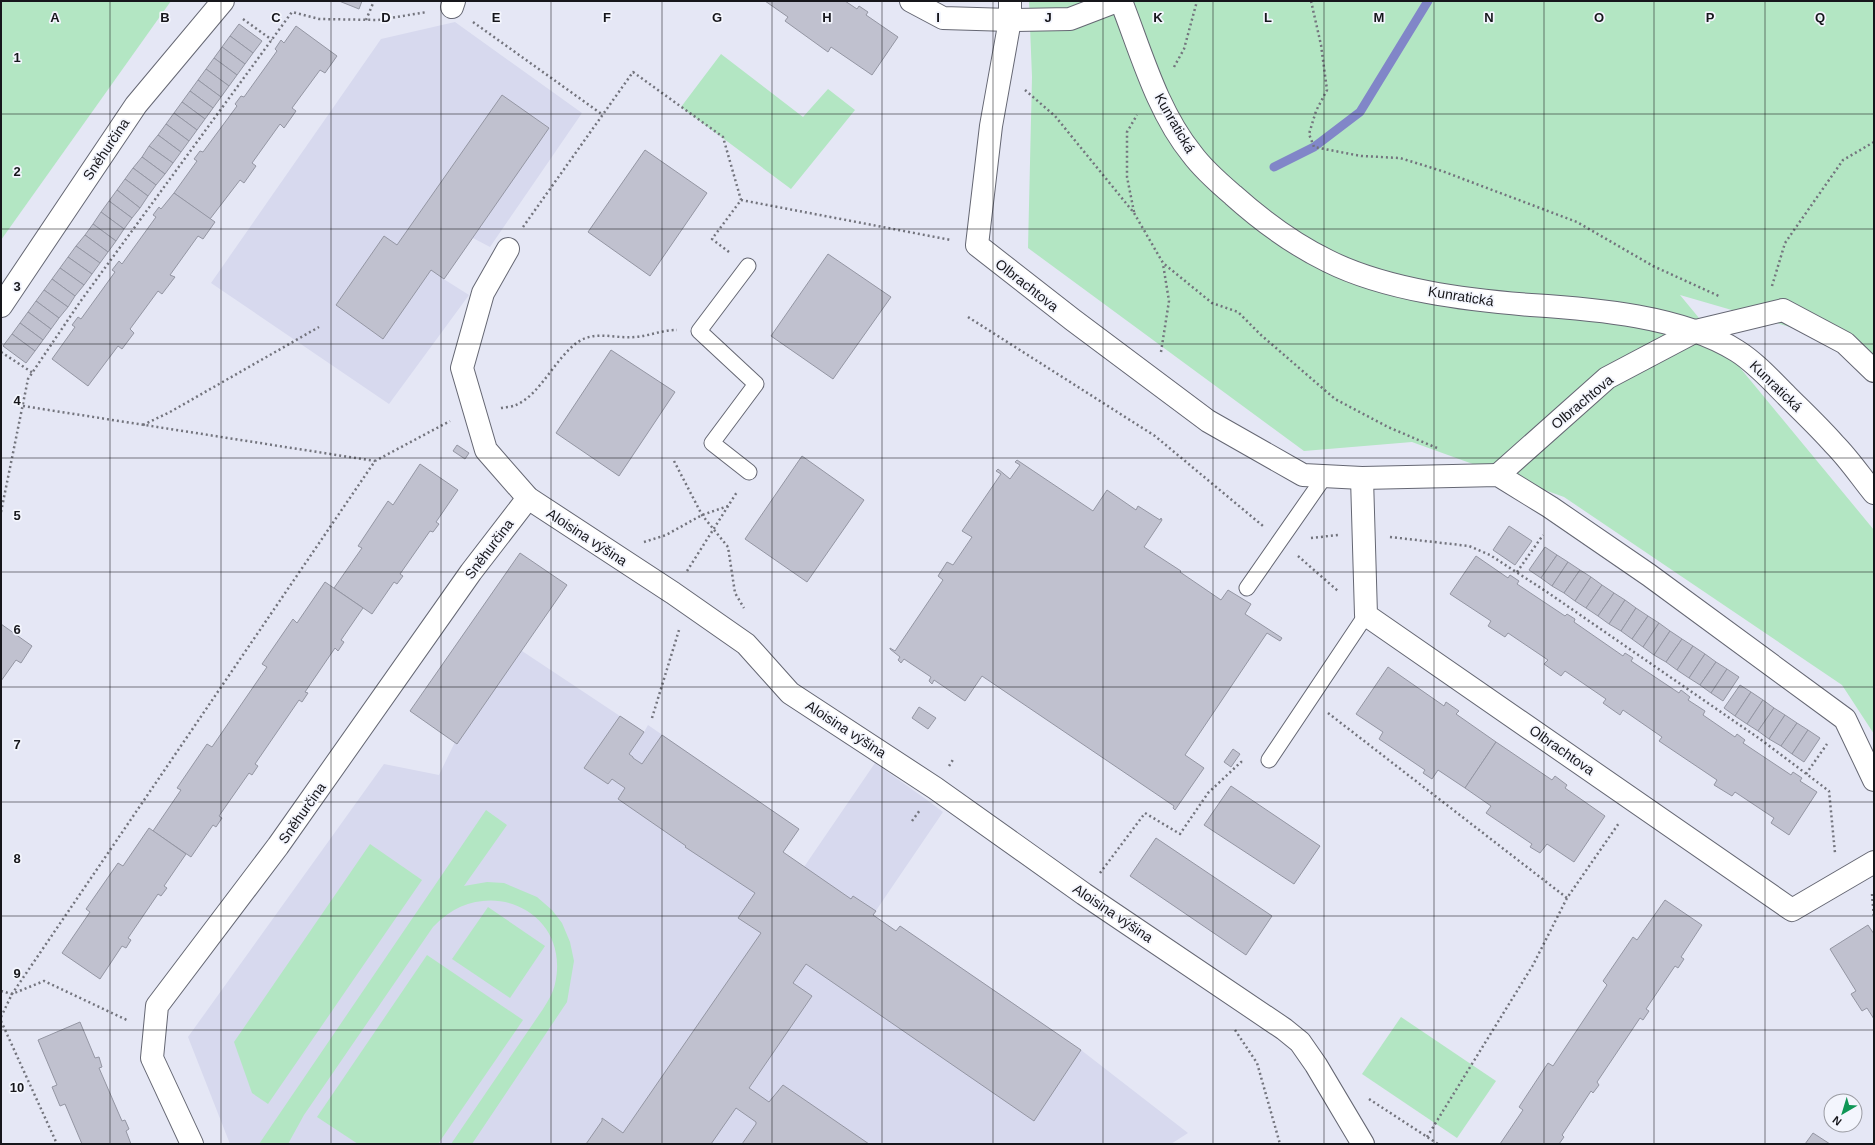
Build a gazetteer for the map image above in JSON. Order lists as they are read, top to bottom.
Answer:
{
  "streets": {
    "street": [
      "Kunratická",
      "Sněhurčina",
      "Olbrachtova",
      "Aloisina výšina"
    ]
  },
  "crossings": [
    ["Kunratická", "Olbrachtova"],
    ["Sněhurčina", "Aloisina výšina"]
  ],
  "north": "bottom left",
  "grid": {
    "columns": [
      "A",
      "B",
      "C",
      "D",
      "E",
      "F",
      "G",
      "H",
      "I",
      "J",
      "K",
      "L",
      "M",
      "N",
      "O",
      "P",
      "Q"
    ],
    "rows": [
      "1",
      "2",
      "3",
      "4",
      "5",
      "6",
      "7",
      "8",
      "9",
      "10"
    ]
  }
}
